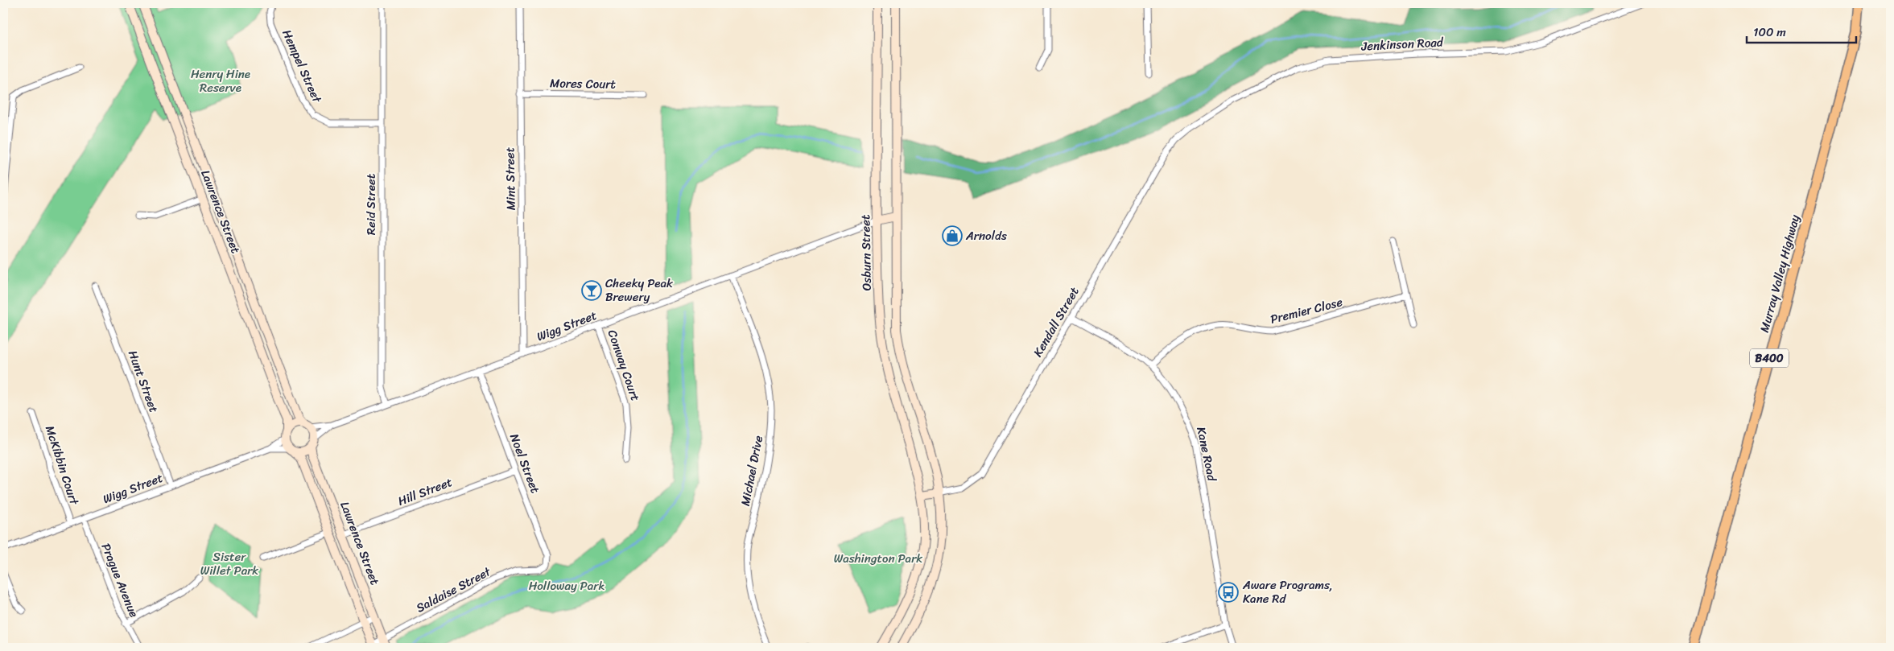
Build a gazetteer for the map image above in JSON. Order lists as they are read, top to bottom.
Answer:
{
  "streets": {
    "main road": ["Murray Valley Highway", "B400"],
    "street": [
      "Jenkinson Road",
      "Hempel Street",
      "Mores Court",
      "Mint Street",
      "Reid Street",
      "Lawrence Street",
      "Osburn Street",
      "Premier Close",
      "Kendall Street",
      "Wigg Street",
      "Conway Court",
      "Hunt Street",
      "Kane Road",
      "Noel Street",
      "McKibbin Court",
      "Michael Drive",
      "Hill Street",
      "Prague Avenue",
      "Saldaise Street"
    ]
  },
  "crossings": [
    ["Jenkinson Road", "Kendall Street"],
    ["Hempel Street", "Reid Street"],
    ["Mores Court", "Mint Street"],
    ["Mint Street", "Wigg Street"],
    ["Reid Street", "Wigg Street"],
    ["Lawrence Street", "Wigg Street"],
    ["Lawrence Street", "Hill Street"],
    ["Lawrence Street", "Saldaise Street"],
    ["Osburn Street", "Wigg Street"],
    ["Murray Valley Highway", "B400"],
    ["Premier Close", "Kane Road"],
    ["Kendall Street", "Kane Road"],
    ["Wigg Street", "Conway Court"],
    ["Wigg Street", "Hunt Street"],
    ["Wigg Street", "Noel Street"],
    ["Wigg Street", "McKibbin Court"],
    ["Wigg Street", "Michael Drive"],
    ["Wigg Street", "Prague Avenue"],
    ["Noel Street", "Hill Street"],
    ["Noel Street", "Saldaise Street"]
  ],
  "parks": [
    "Henry Hine Reserve",
    "Sister Willet Park",
    "Washington Park",
    "Holloway Park"
  ],
  "places": {
    "shop": ["Arnolds"],
    "bar": ["Cheeky Peak Brewery"],
    "bus stop": ["Aware Programs, Kane Rd"]
  },
  "scale_bar": "100 m"
}
